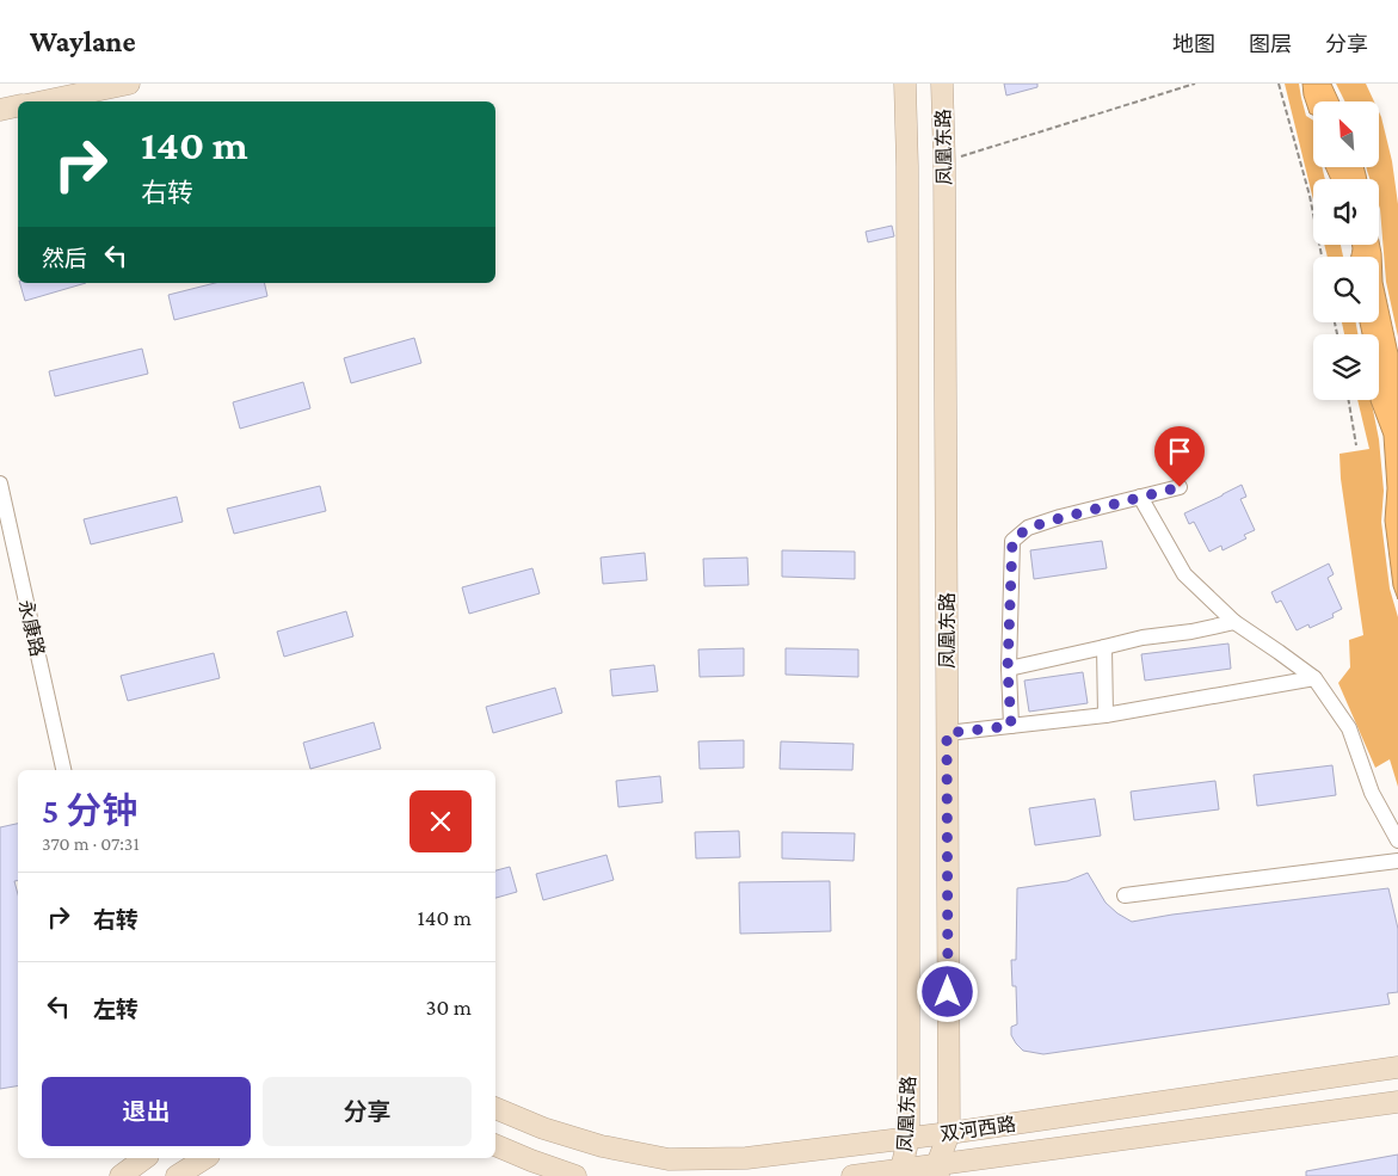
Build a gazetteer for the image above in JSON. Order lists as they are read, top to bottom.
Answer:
{
  "streets": {
    "street": ["凤凰东路", "永康路", "双河西路"]
  },
  "crossings": [
    ["凤凰东路", "双河西路"]
  ],
  "north": "top left",
  "page": {
    "header": "Waylane",
    "nav": ["地图", "图层", "分享"],
    "turn": ["140 m", "右转"],
    "then": "然后",
    "heading": ["5 分钟", "370 m · 07:31"],
    "list": [
      {
        "name": "右转",
        "value": "140 m"
      },
      {
        "name": "左转",
        "value": "30 m"
      }
    ],
    "buttons": ["退出", "分享"]
  }
}
